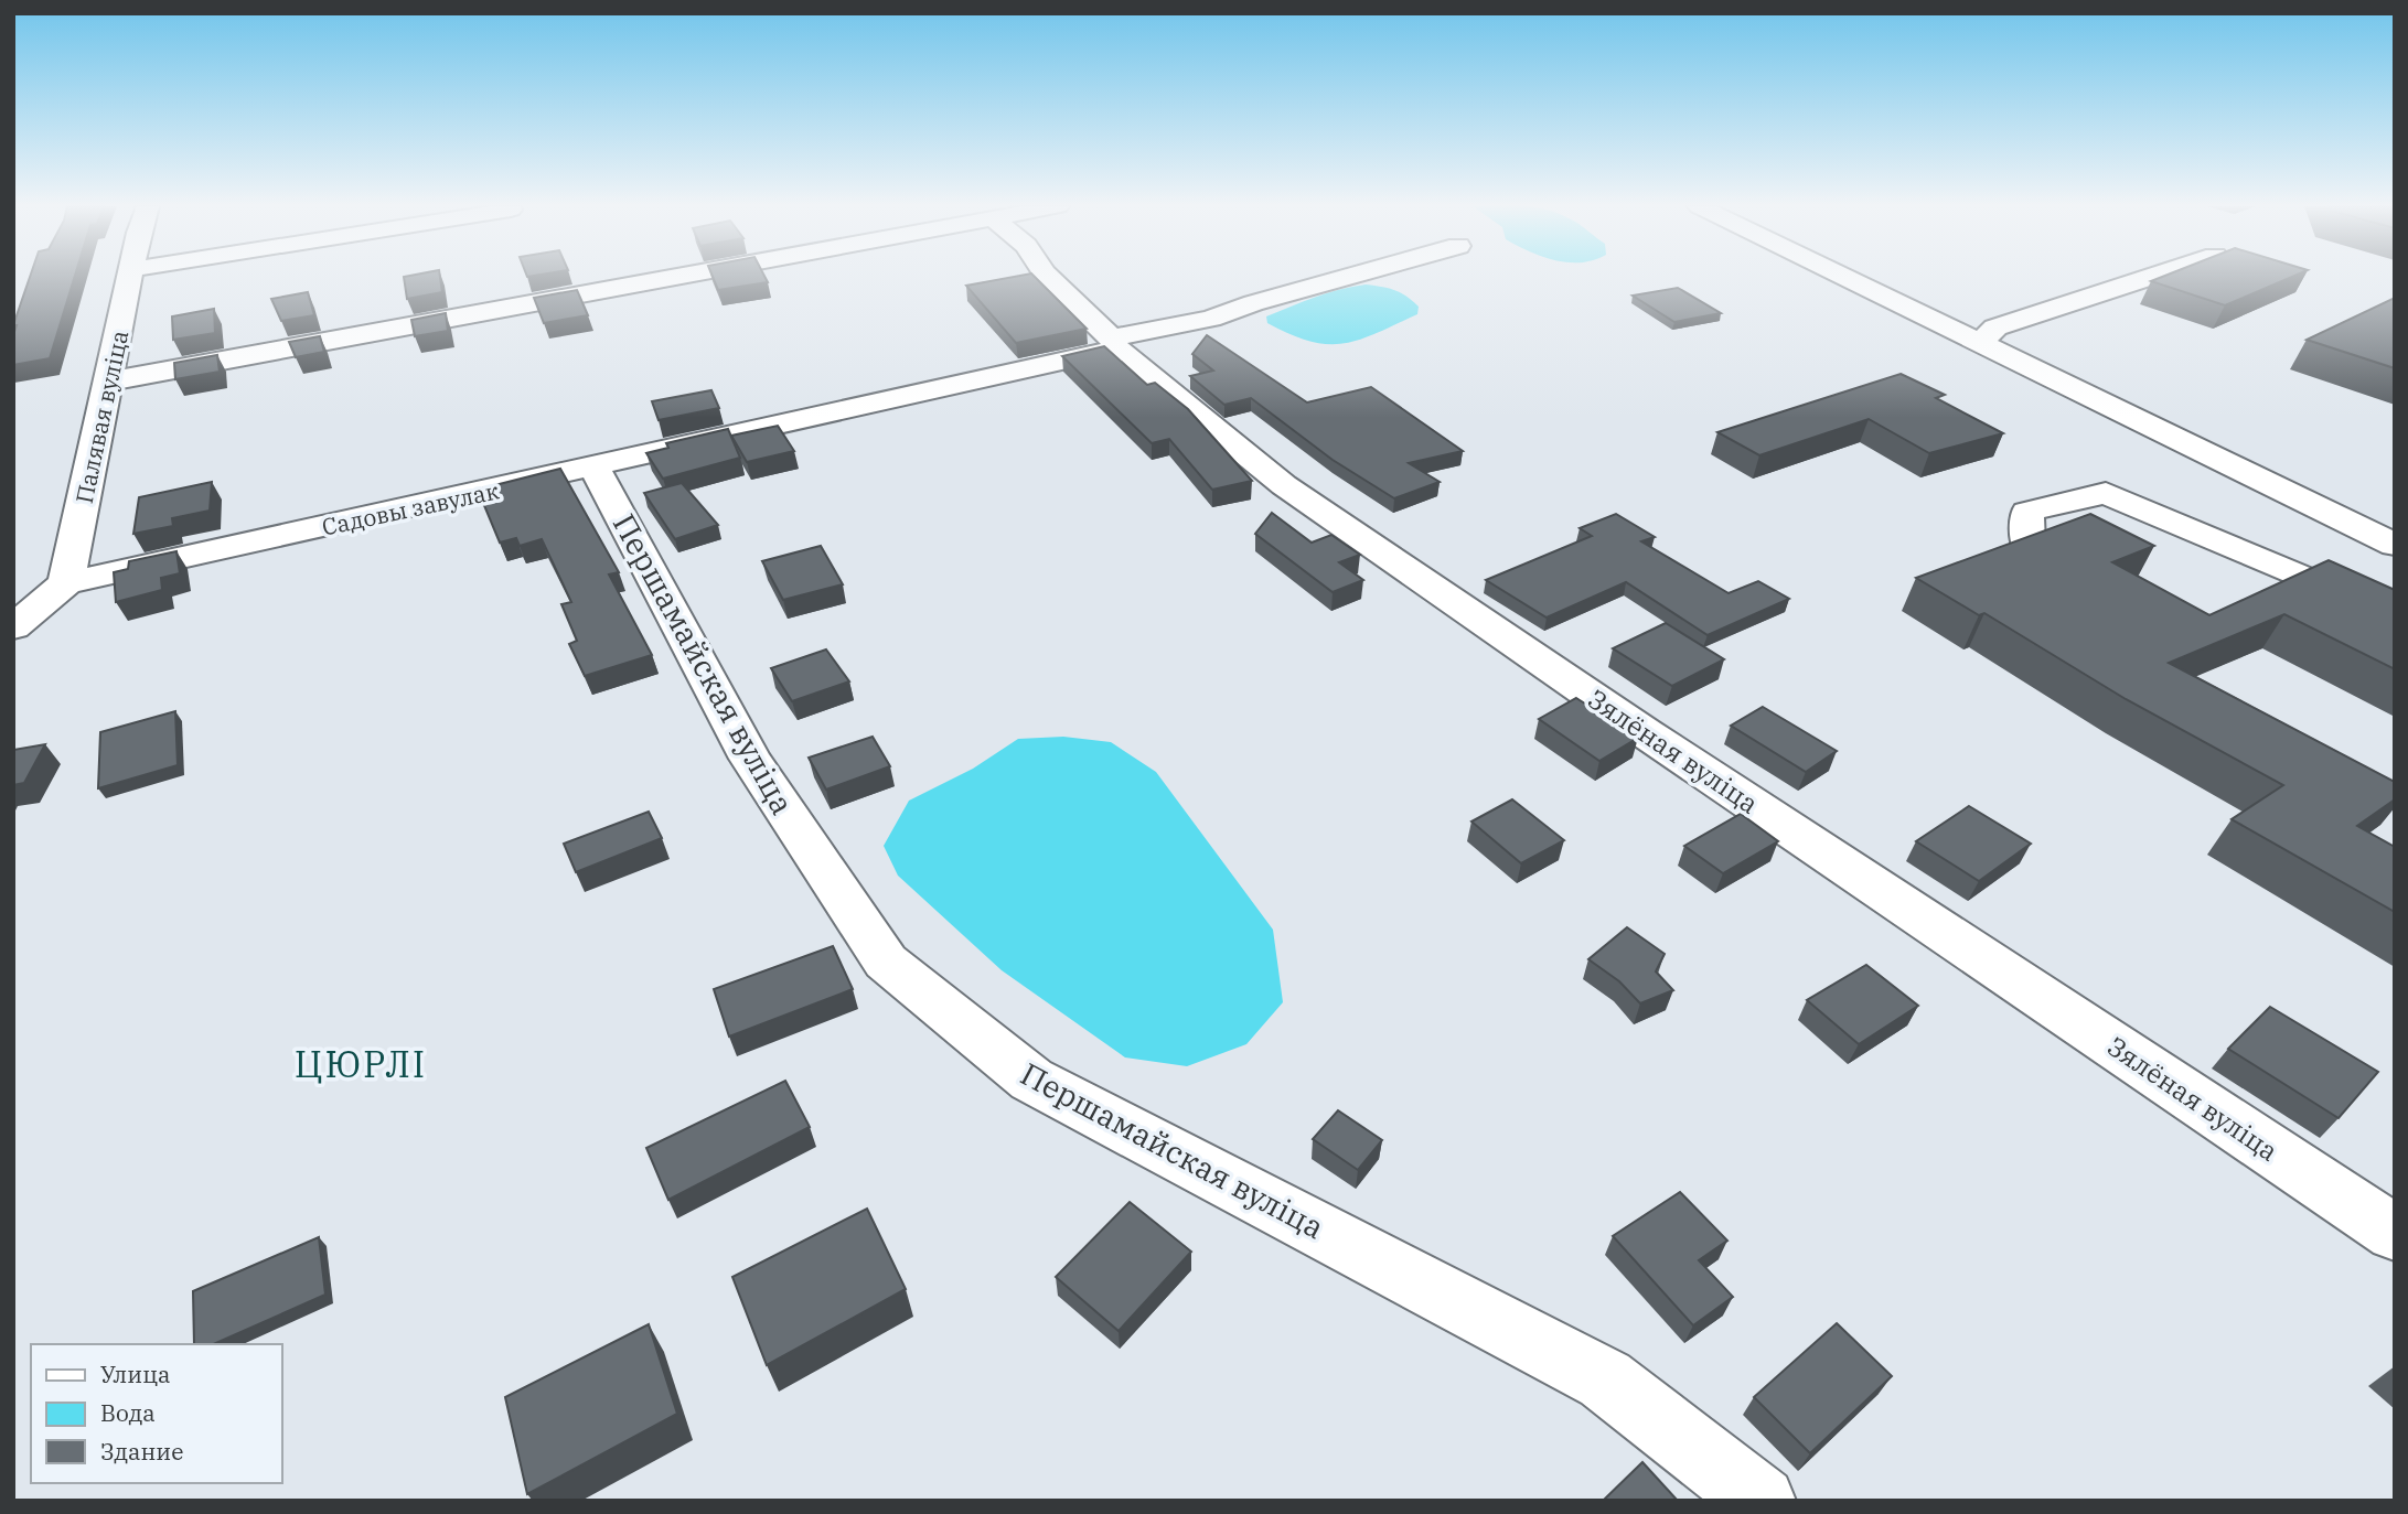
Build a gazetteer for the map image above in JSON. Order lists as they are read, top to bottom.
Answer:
{
  "streets": {
    "street": [
      "Палявая вуліца",
      "Садовы завулак",
      "Першамайская вуліца",
      "Зялёная вуліца"
    ]
  },
  "crossings": [
    ["Палявая вуліца", "Садовы завулак"],
    ["Садовы завулак", "Першамайская вуліца"],
    ["Садовы завулак", "Зялёная вуліца"]
  ],
  "districts": ["ЦЮРЛІ"],
  "legend": ["Улица", "Вода", "Здание"]
}
